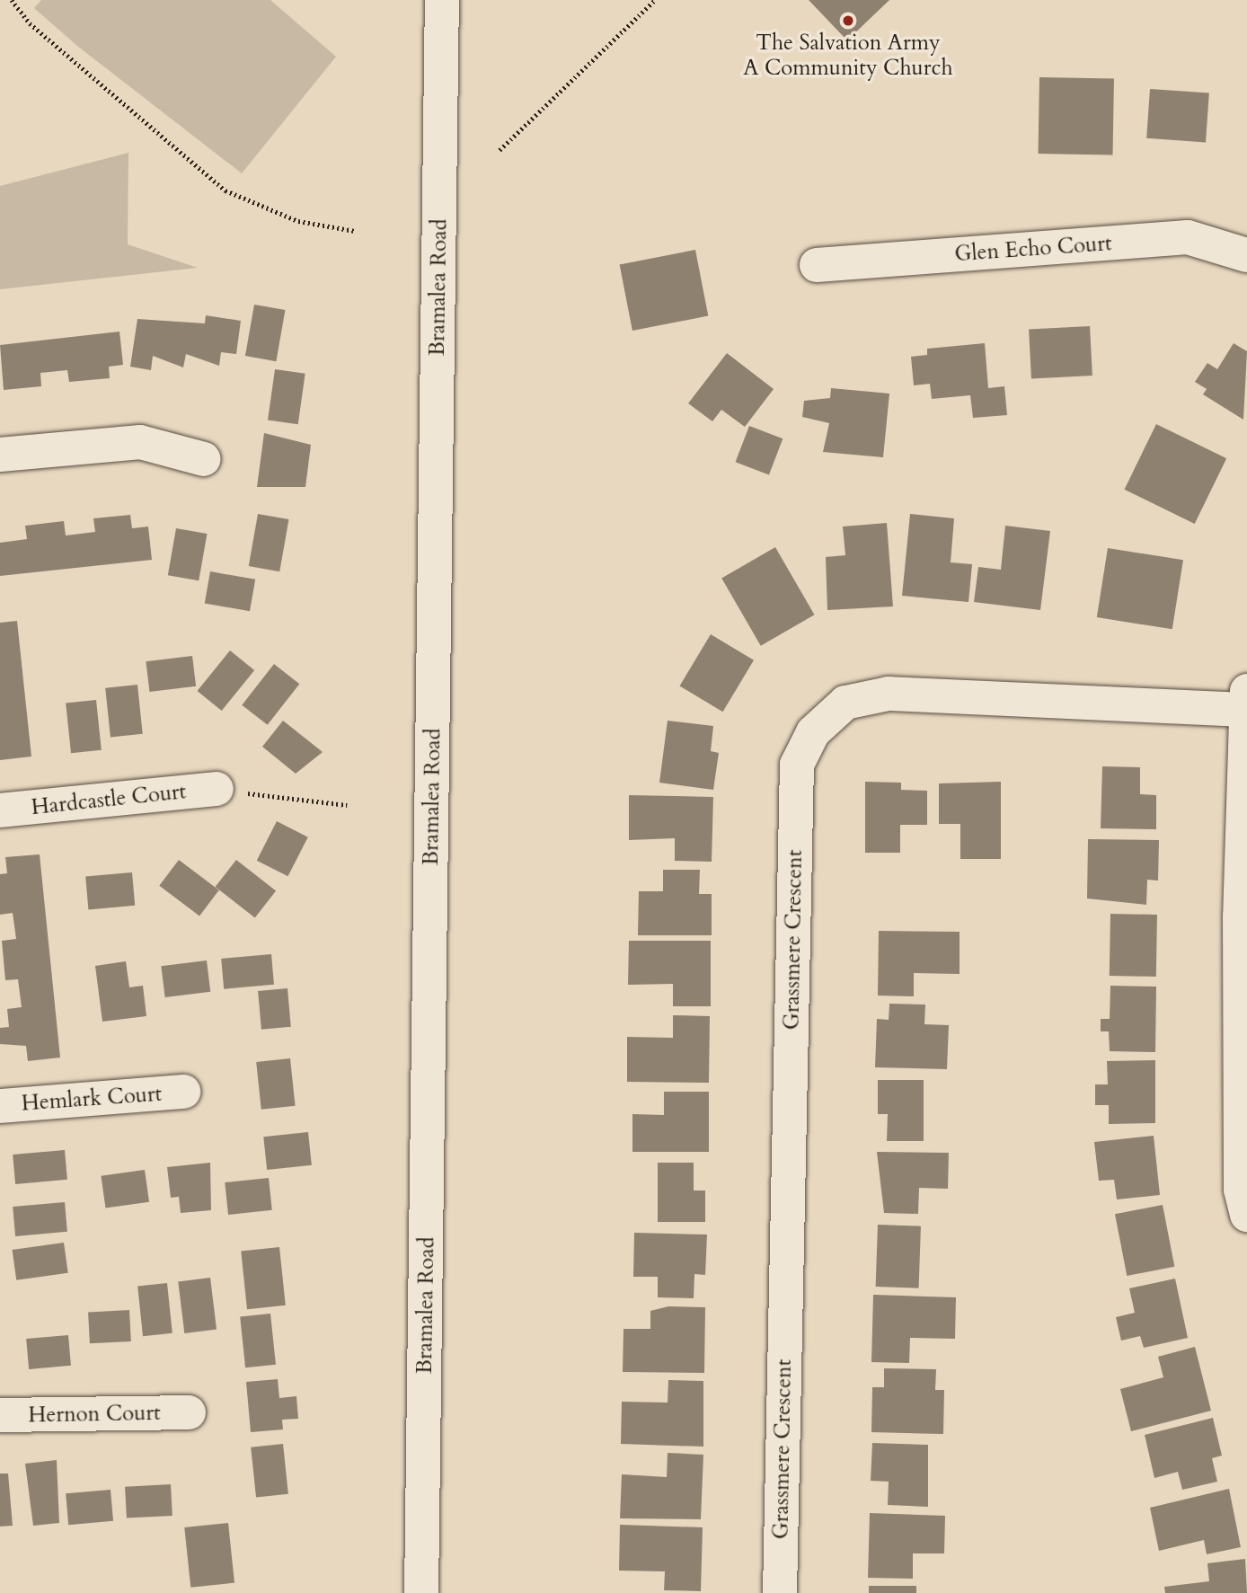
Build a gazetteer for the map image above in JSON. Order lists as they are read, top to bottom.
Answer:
{
  "streets": {
    "street": [
      "Glen Echo Court",
      "Bramalea Road",
      "Hardcastle Court",
      "Grassmere Crescent",
      "Hemlark Court",
      "Hernon Court"
    ]
  },
  "places": ["The Salvation Army A Community Church"]
}
